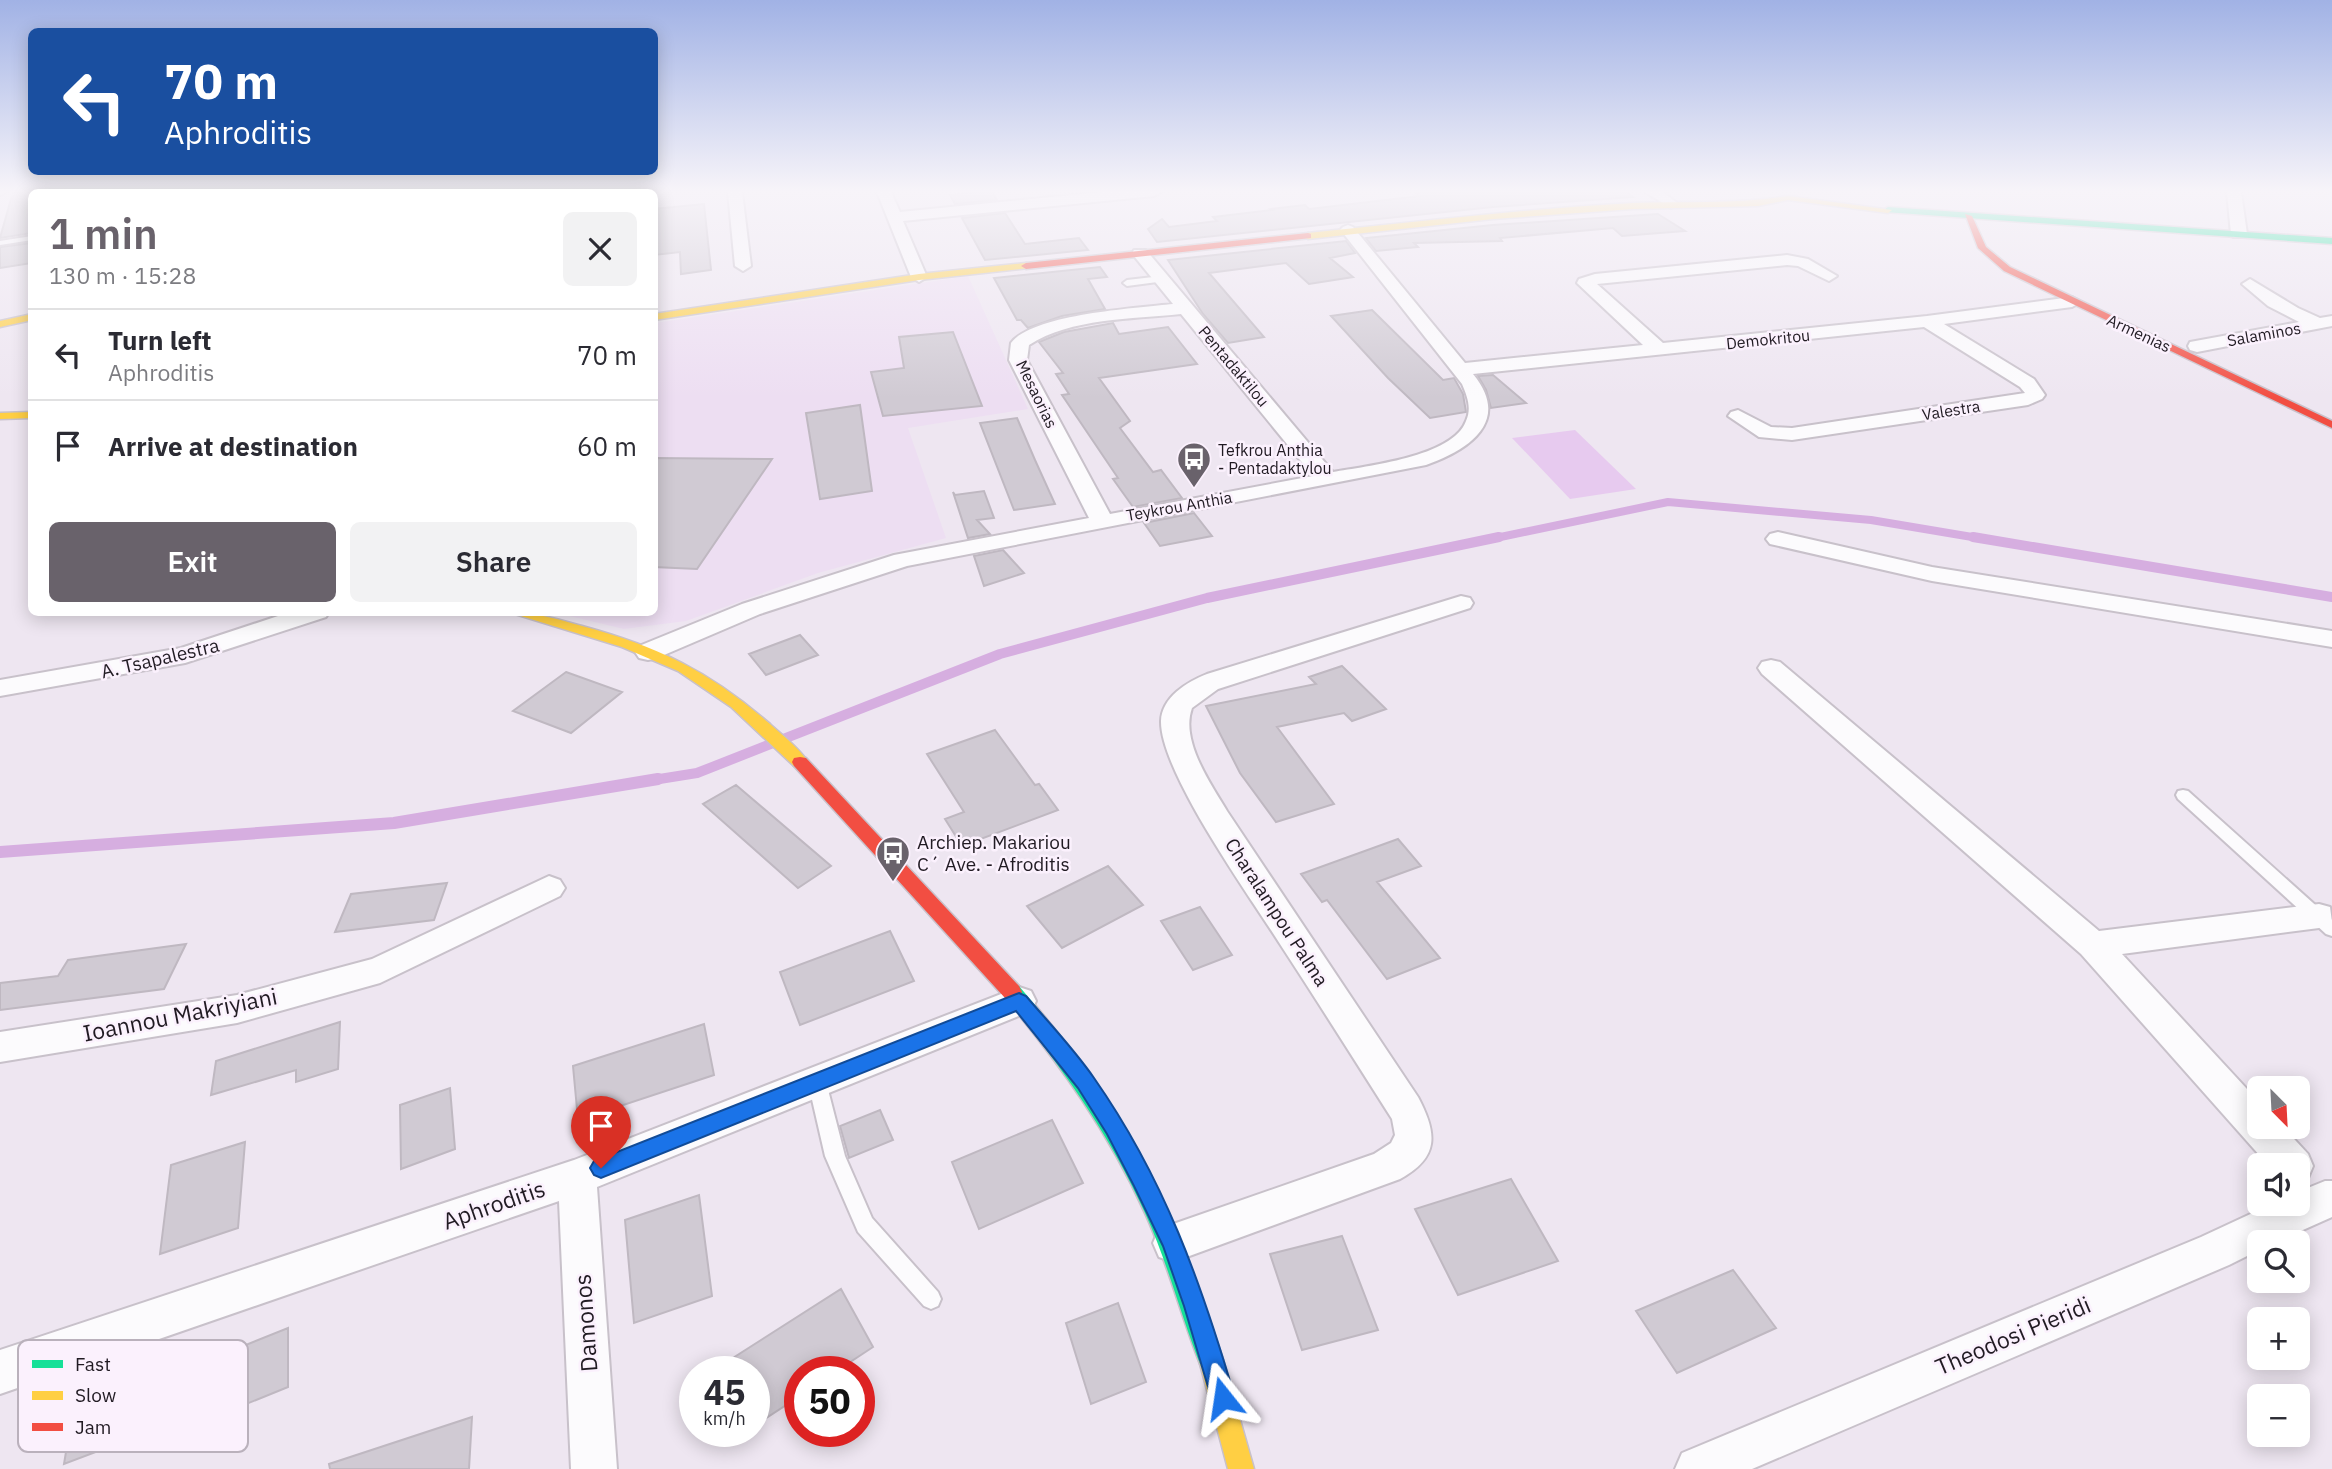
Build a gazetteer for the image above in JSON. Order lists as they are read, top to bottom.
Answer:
{
  "streets": {
    "street": [
      "Armenias",
      "Salaminos",
      "Demokritou",
      "Pentadaktilou",
      "Mesaorias",
      "Valestra",
      "Teykrou Anthia",
      "A. Tsapalestra",
      "Charalampou Palma",
      "Ioannou Makriyiani",
      "Aphroditis",
      "Damonos",
      "Theodosi Pieridi"
    ]
  },
  "crossings": [
    ["Armenias", "Demokritou"],
    ["Demokritou", "Valestra"],
    ["Demokritou", "Teykrou Anthia"],
    ["Pentadaktilou", "Mesaorias"],
    ["Pentadaktilou", "Teykrou Anthia"],
    ["Mesaorias", "Teykrou Anthia"],
    ["Aphroditis", "Damonos"]
  ],
  "places": {
    "bus stop": ["Tefkrou Anthia - Pentadaktylou", "Archiep. Makariou C´ Ave. - Afroditis"]
  },
  "legend": ["Fast", "Slow", "Jam"],
  "north": "bottom right",
  "page": {
    "turn": ["70 m", "Aphroditis"],
    "heading": ["1 min", "130 m · 15:28"],
    "list": [
      {
        "name": "Turn left",
        "note": "Aphroditis",
        "value": "70 m"
      },
      {
        "name": "Arrive at destination",
        "value": "60 m"
      }
    ],
    "buttons": ["Exit", "Share"],
    "map_buttons": ["+", "−"],
    "speed": "45 km/h",
    "limit": "50"
  }
}
